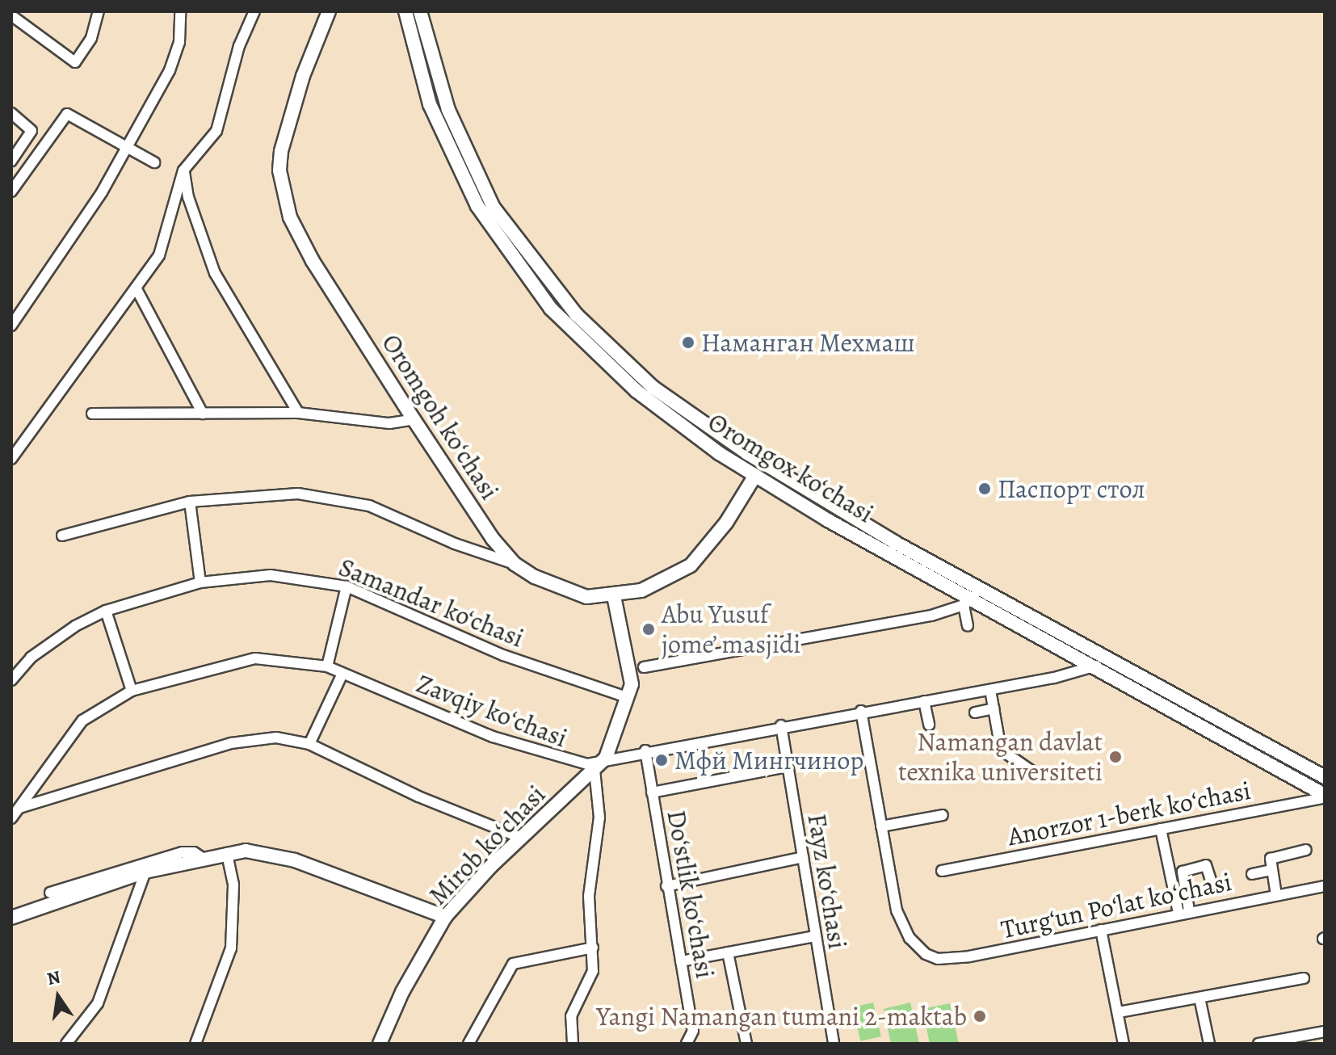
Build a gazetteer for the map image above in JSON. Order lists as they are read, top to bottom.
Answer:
{
  "streets": {
    "main road": ["Oromgoh koʻchasi", "Oromgox ko‘chasi", "Mirob koʻchasi"],
    "street": [
      "Samandar ko‘chasi",
      "Zavqiy koʻchasi",
      "Anorzor 1-berk koʻchasi",
      "Fayz koʻchasi",
      "Doʻstlik koʻchasi",
      "Turgʻun Poʻlat koʻchasi"
    ]
  },
  "crossings": [
    ["Oromgoh koʻchasi", "Oromgox ko‘chasi"],
    ["Oromgox ko‘chasi", "Zavqiy koʻchasi"],
    ["Oromgox ko‘chasi", "Anorzor 1-berk koʻchasi"],
    ["Zavqiy koʻchasi", "Mirob koʻchasi"],
    ["Zavqiy koʻchasi", "Fayz koʻchasi"],
    ["Zavqiy koʻchasi", "Doʻstlik koʻchasi"]
  ],
  "places": [
    "Наманган Мехмаш",
    "Паспорт стол",
    "Abu Yusuf jome’ masjidi",
    "Namangan davlat texnika universiteti",
    "Мфй Мингчинор",
    "Yangi Namangan tumani 2-maktab"
  ],
  "north": "top"
}
